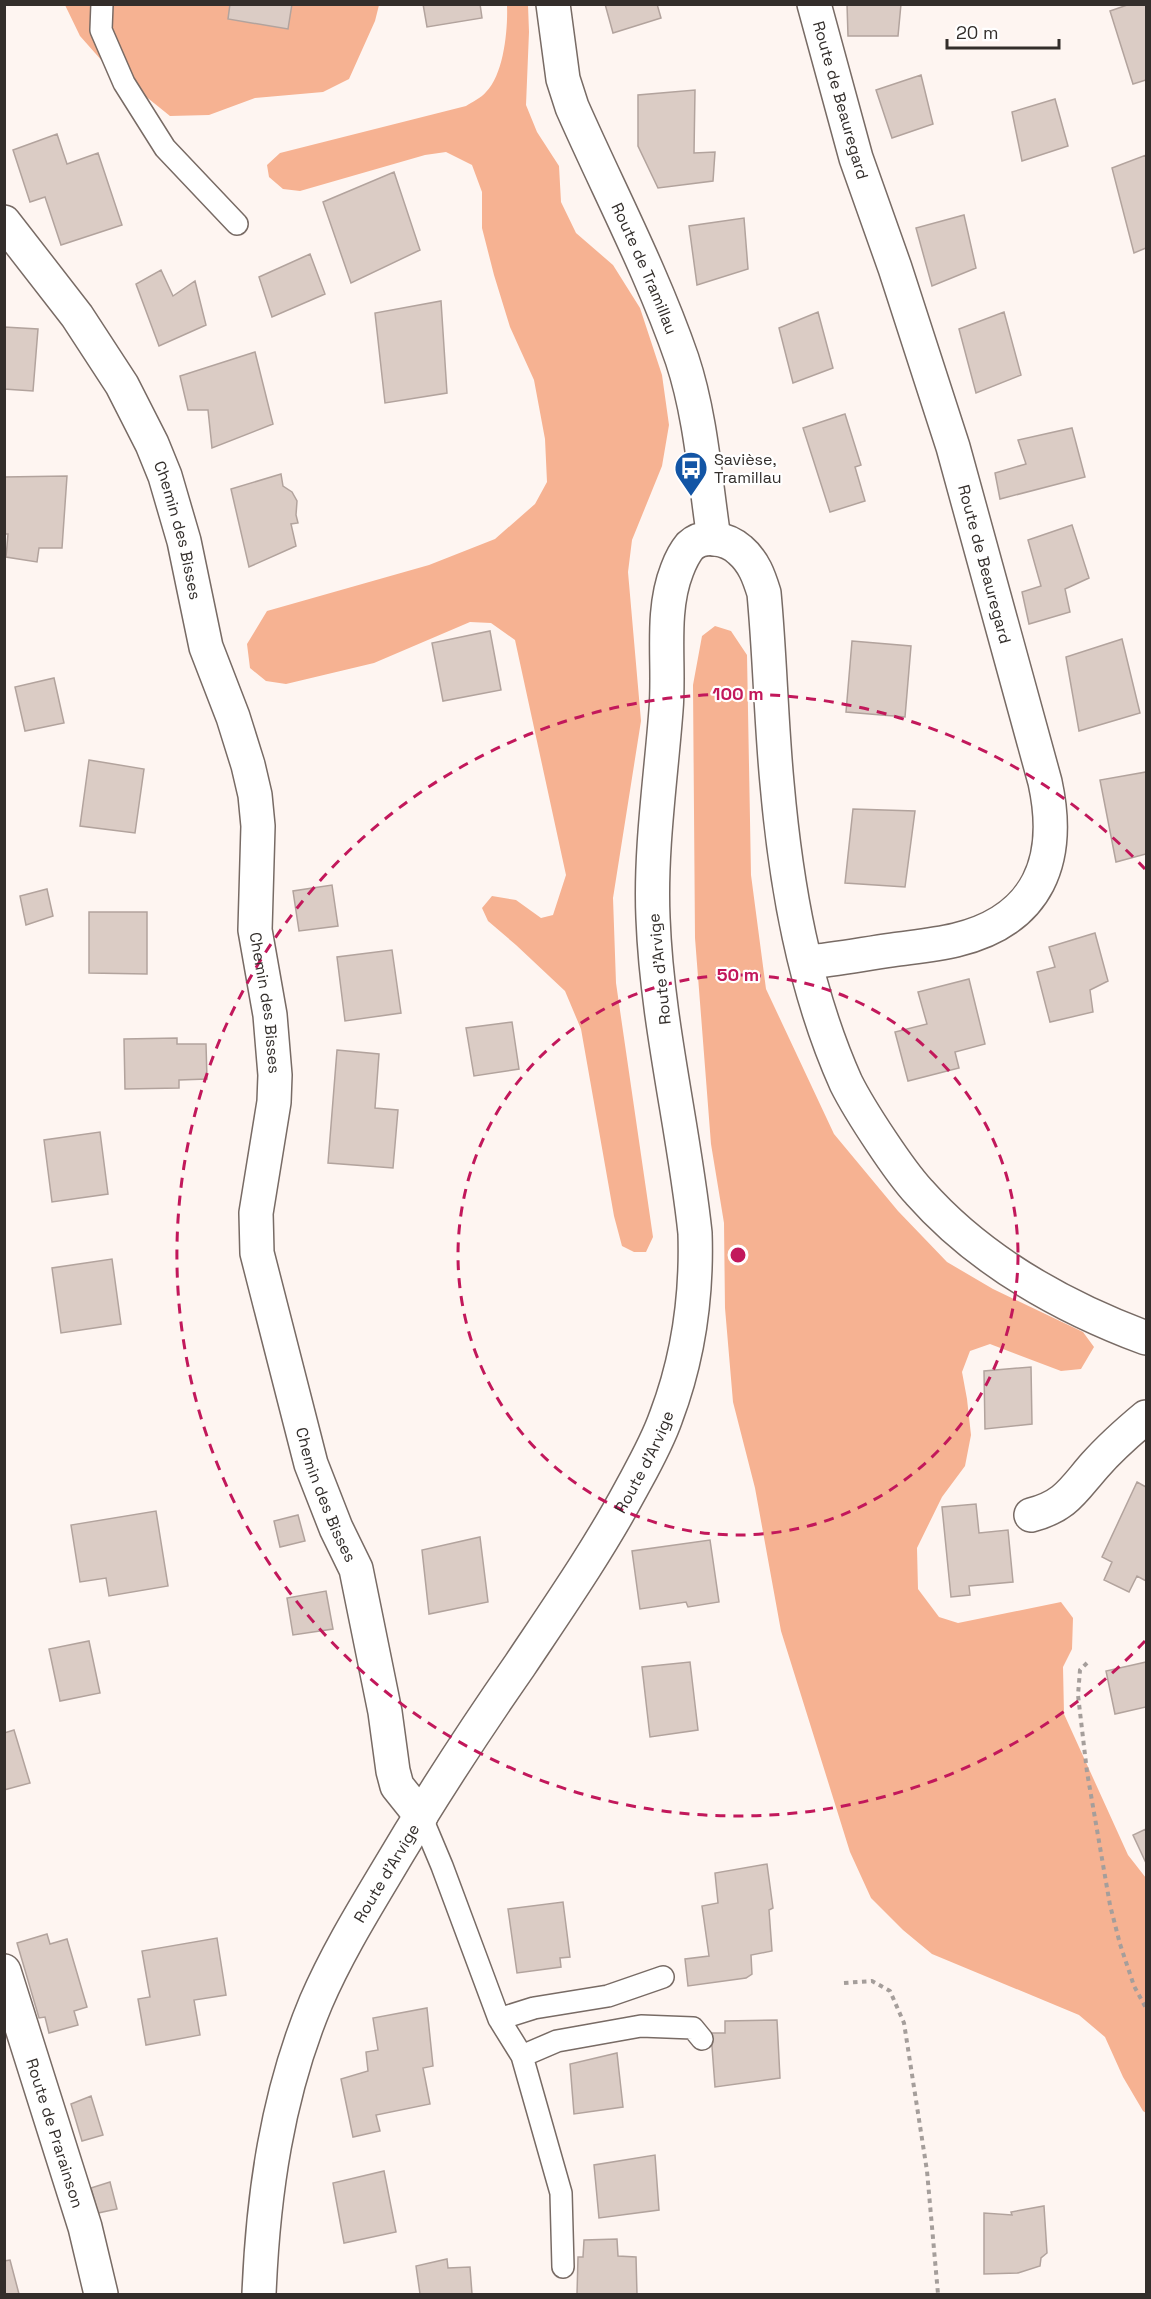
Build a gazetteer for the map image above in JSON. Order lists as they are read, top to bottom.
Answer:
{
  "streets": {
    "street": [
      "Route de Beauregard",
      "Route de Tramillau",
      "Chemin des Bisses",
      "Route d'Arvige",
      "Route de Prarainson"
    ]
  },
  "crossings": [
    ["Route de Tramillau", "Route d'Arvige"],
    ["Chemin des Bisses", "Route d'Arvige"]
  ],
  "places": {
    "bus stop": ["Savièse, Tramillau"]
  },
  "scale_bar": "20 m",
  "rings": ["100 m", "50 m"]
}
